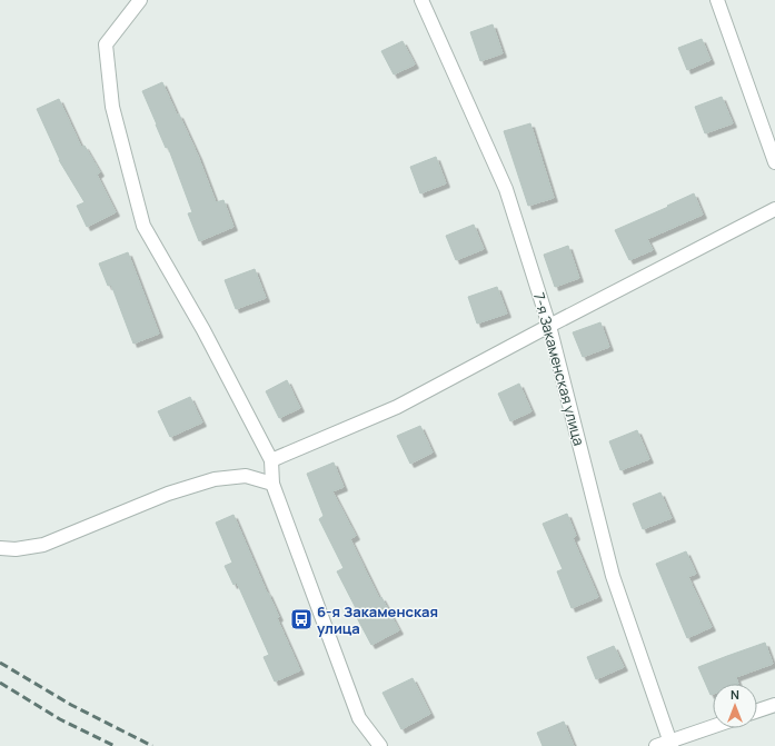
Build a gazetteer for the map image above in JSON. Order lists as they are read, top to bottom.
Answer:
{
  "streets": {
    "street": ["7-я Закаменская улица"]
  },
  "places": {
    "bus stop": ["6-я Закаменская улица"]
  },
  "north": "top"
}
